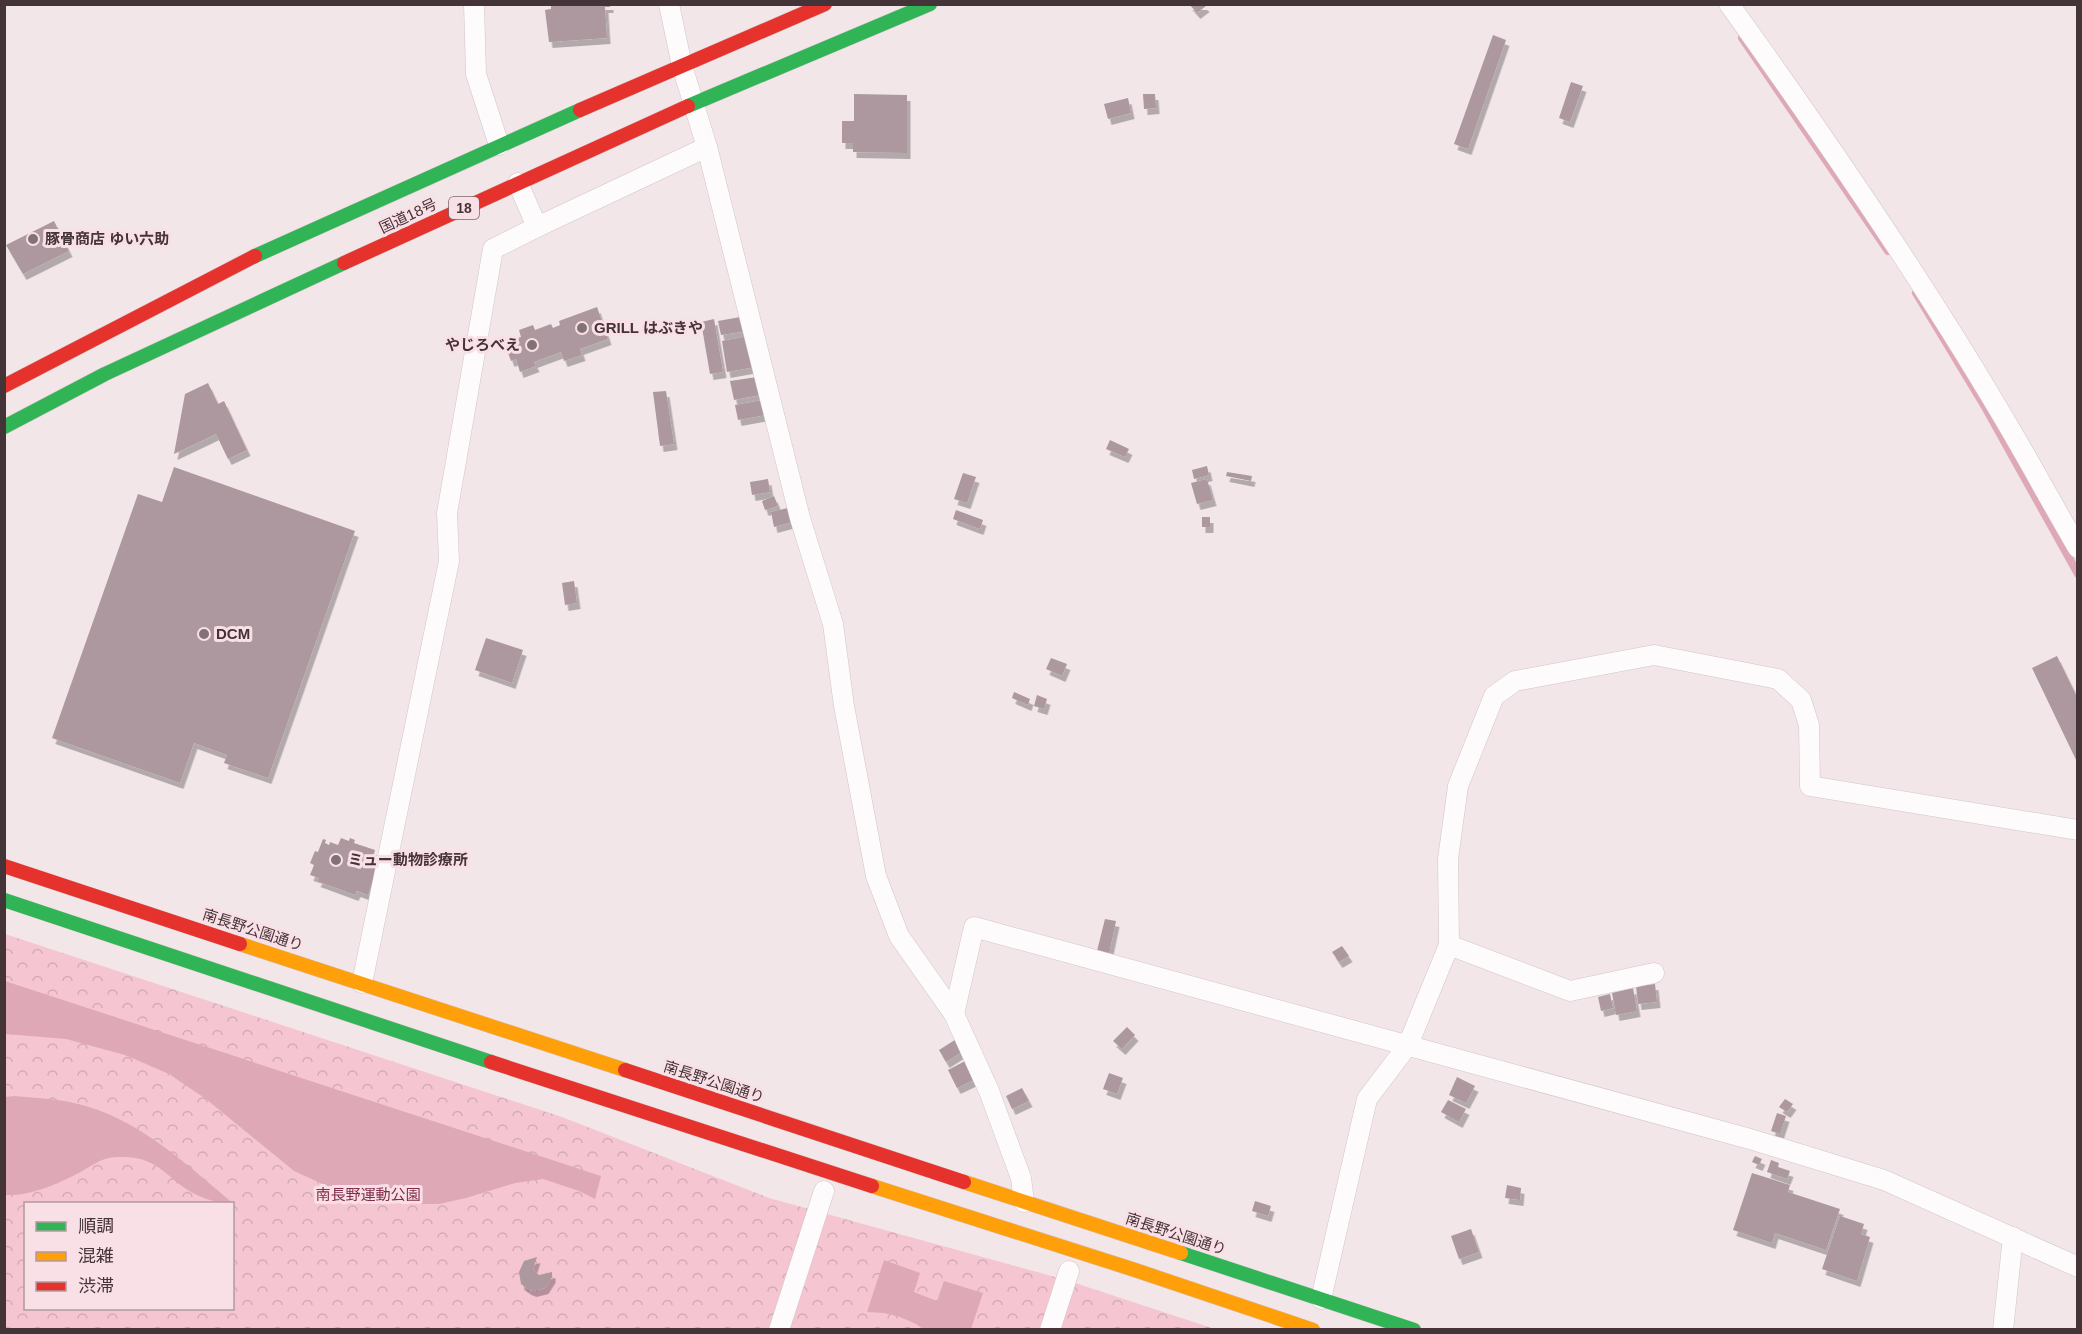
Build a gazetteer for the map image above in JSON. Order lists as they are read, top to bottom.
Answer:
{
  "streets": {
    "main road": ["18", "国道18号", "南長野公園通り"]
  },
  "parks": ["南長野運動公園"],
  "places": [
    "豚骨商店 ゆい六助",
    "GRILL はぶきや",
    "やじろべえ",
    "DCM",
    "ミュー動物診療所"
  ],
  "legend": ["順調", "混雑", "渋滞"]
}
